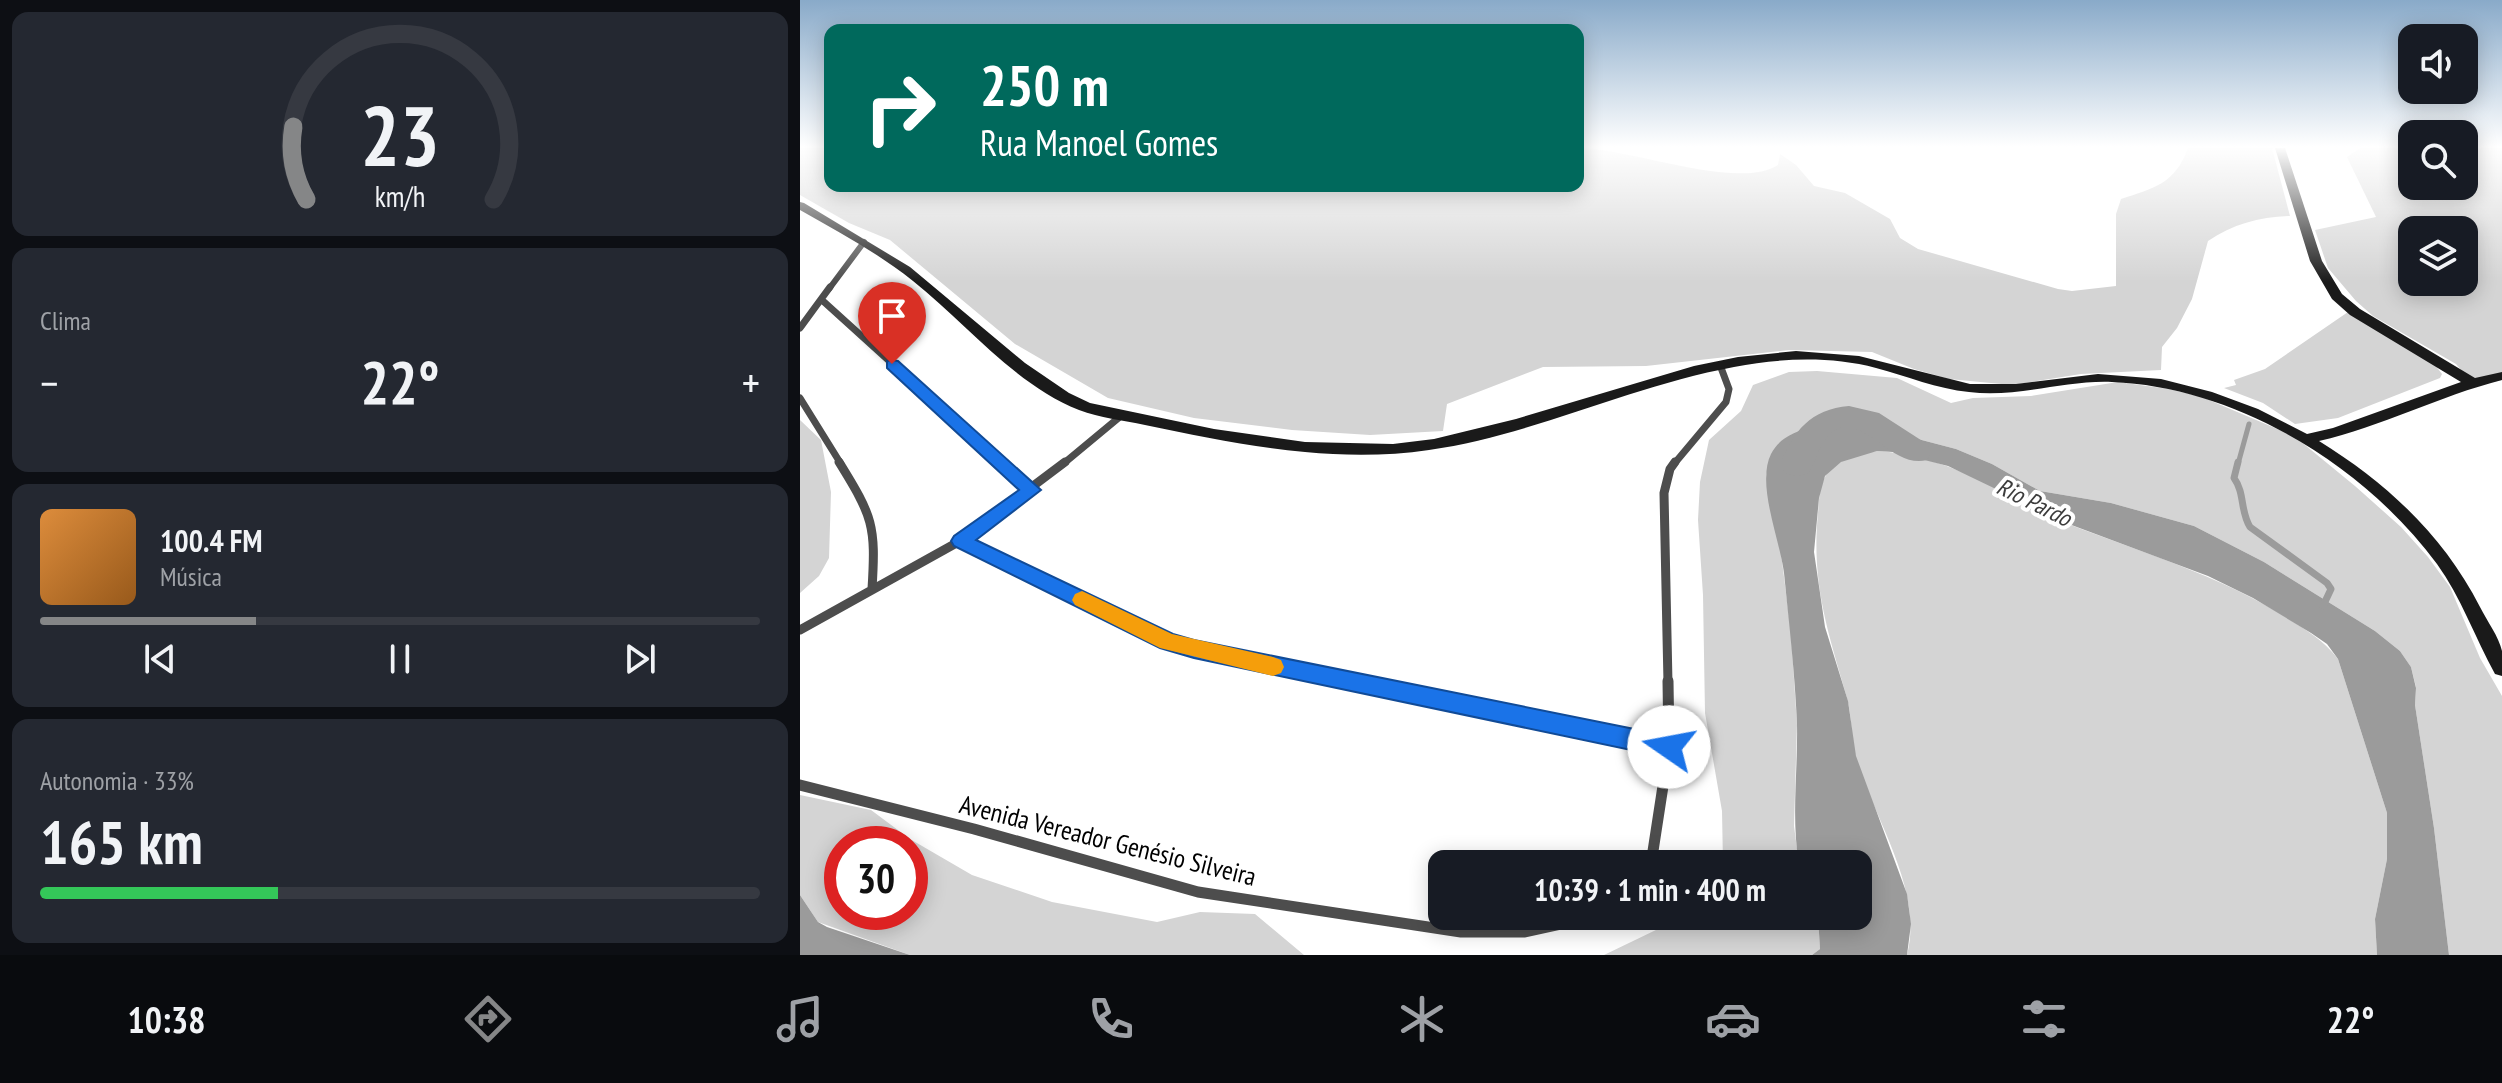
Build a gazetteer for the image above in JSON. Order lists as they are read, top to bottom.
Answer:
{
  "streets": {
    "street": ["Avenida Vereador Genésio Silveira"]
  },
  "water": ["Rio Pardo"],
  "page": {
    "turn": ["250 m", "Rua Manoel Gomes"],
    "tile": [
      "Clima",
      ["Autonomia · 33%", "165 km"]
    ],
    "heat": ["−", "22°", "+"],
    "song": ["100.4 FM", "Música"],
    "limit": "30",
    "trip": "10:39 · 1 min · 400 m",
    "tabs": ["10:38", "22°"],
    "gauge": ["23", "km/h"]
  }
}
